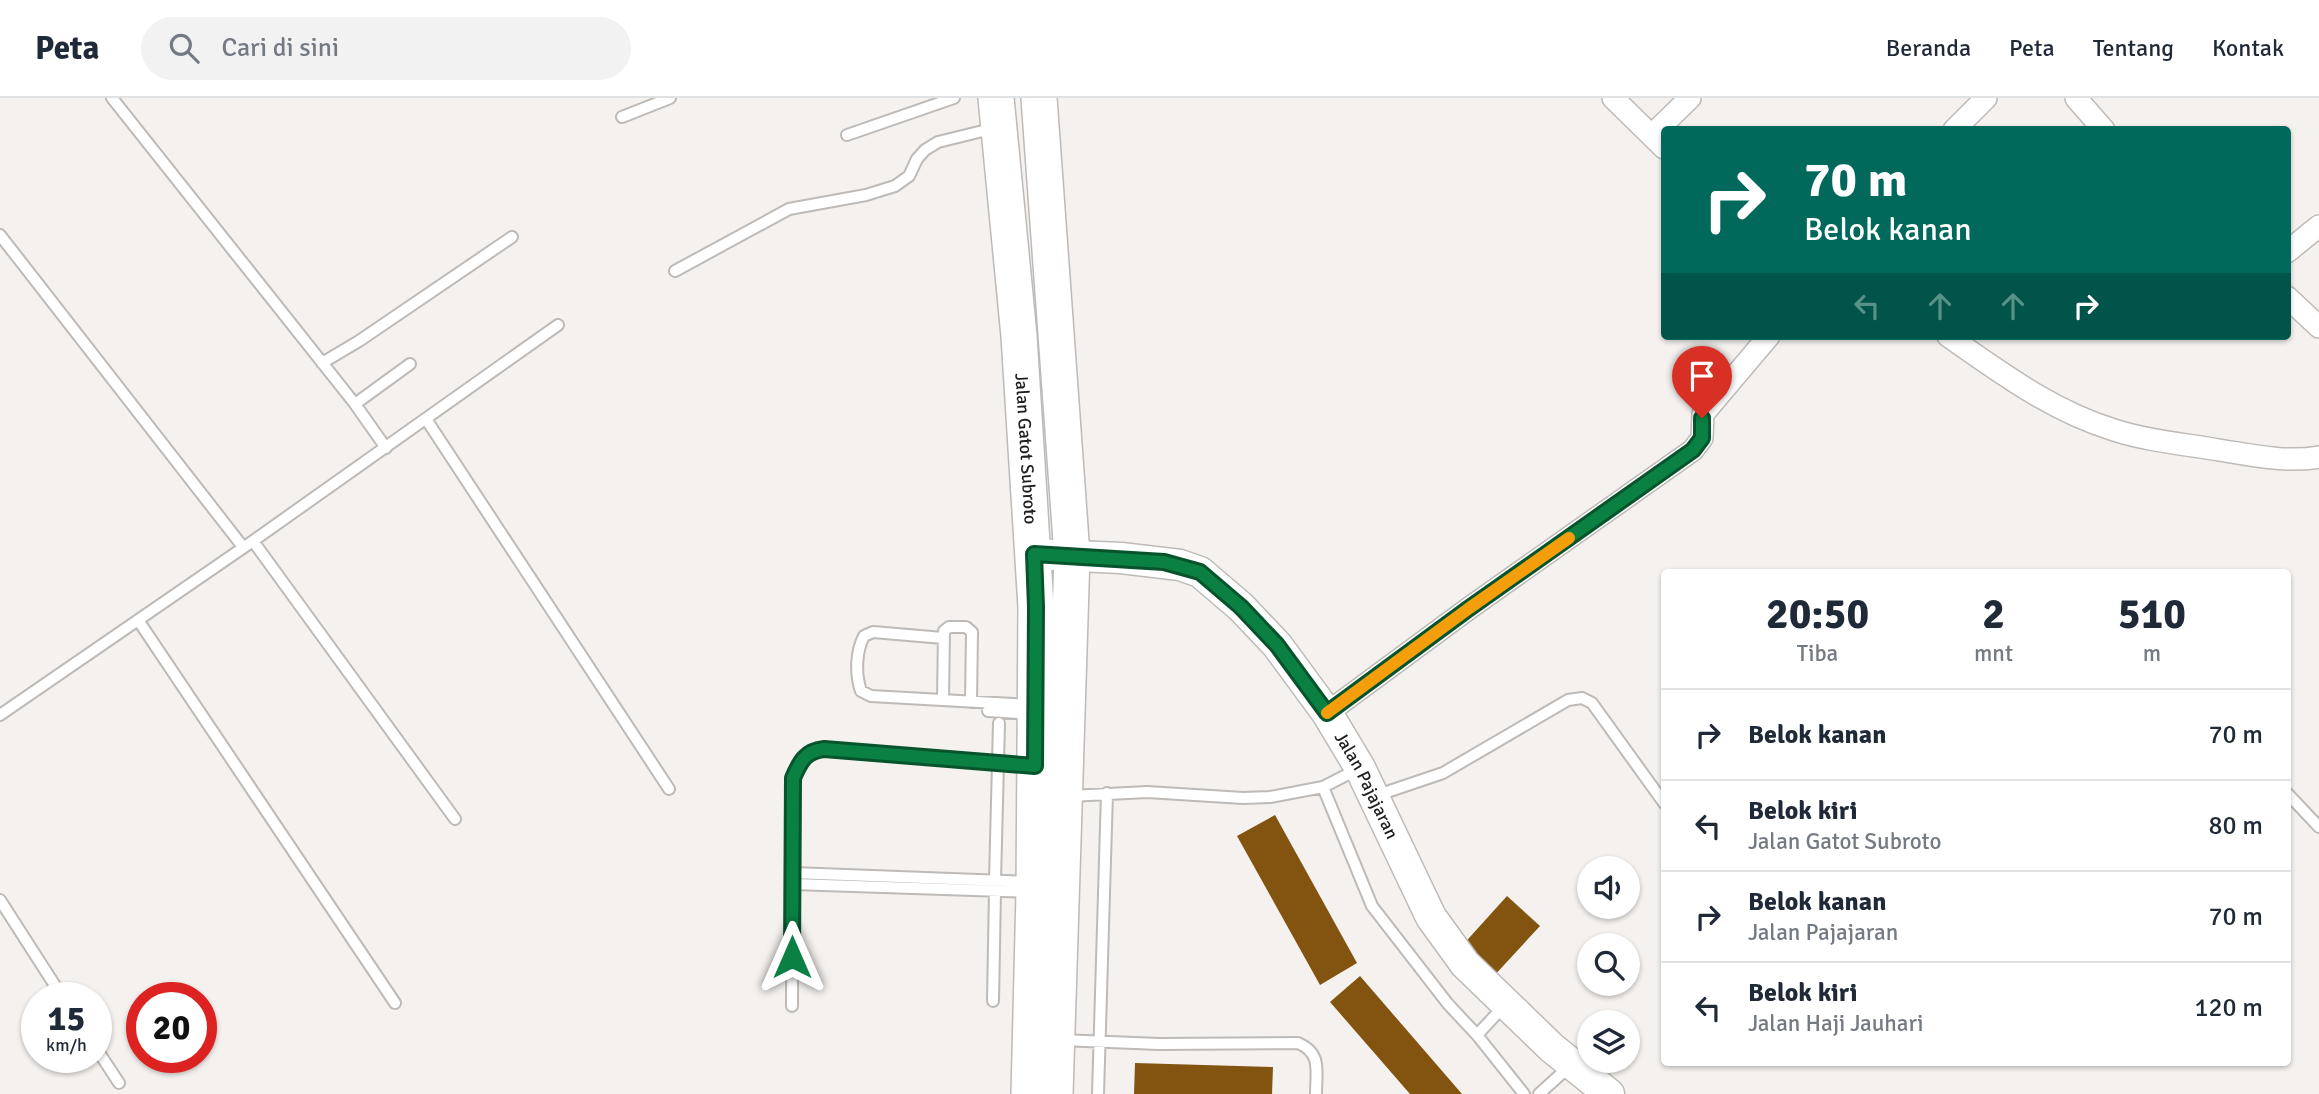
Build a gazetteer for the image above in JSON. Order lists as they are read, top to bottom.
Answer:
{
  "streets": {
    "highway": ["Jalan Gatot Subroto"],
    "main road": ["Jalan Pajajaran"]
  },
  "crossings": [
    ["Jalan Gatot Subroto", "Jalan Pajajaran"]
  ],
  "page": {
    "header": "Peta",
    "search": "Cari di sini",
    "nav": [
      "Beranda",
      "Peta",
      "Tentang",
      "Kontak"
    ],
    "turn": ["70 m", "Belok kanan"],
    "eta": [
      "20:50",
      "Tiba",
      "2",
      "mnt",
      "510",
      "m"
    ],
    "list": [
      {
        "name": "Belok kanan",
        "value": "70 m"
      },
      {
        "name": "Belok kiri",
        "note": "Jalan Gatot Subroto",
        "value": "80 m"
      },
      {
        "name": "Belok kanan",
        "note": "Jalan Pajajaran",
        "value": "70 m"
      },
      {
        "name": "Belok kiri",
        "note": "Jalan Haji Jauhari",
        "value": "120 m"
      }
    ],
    "speed": "15 km/h",
    "limit": "20"
  }
}
